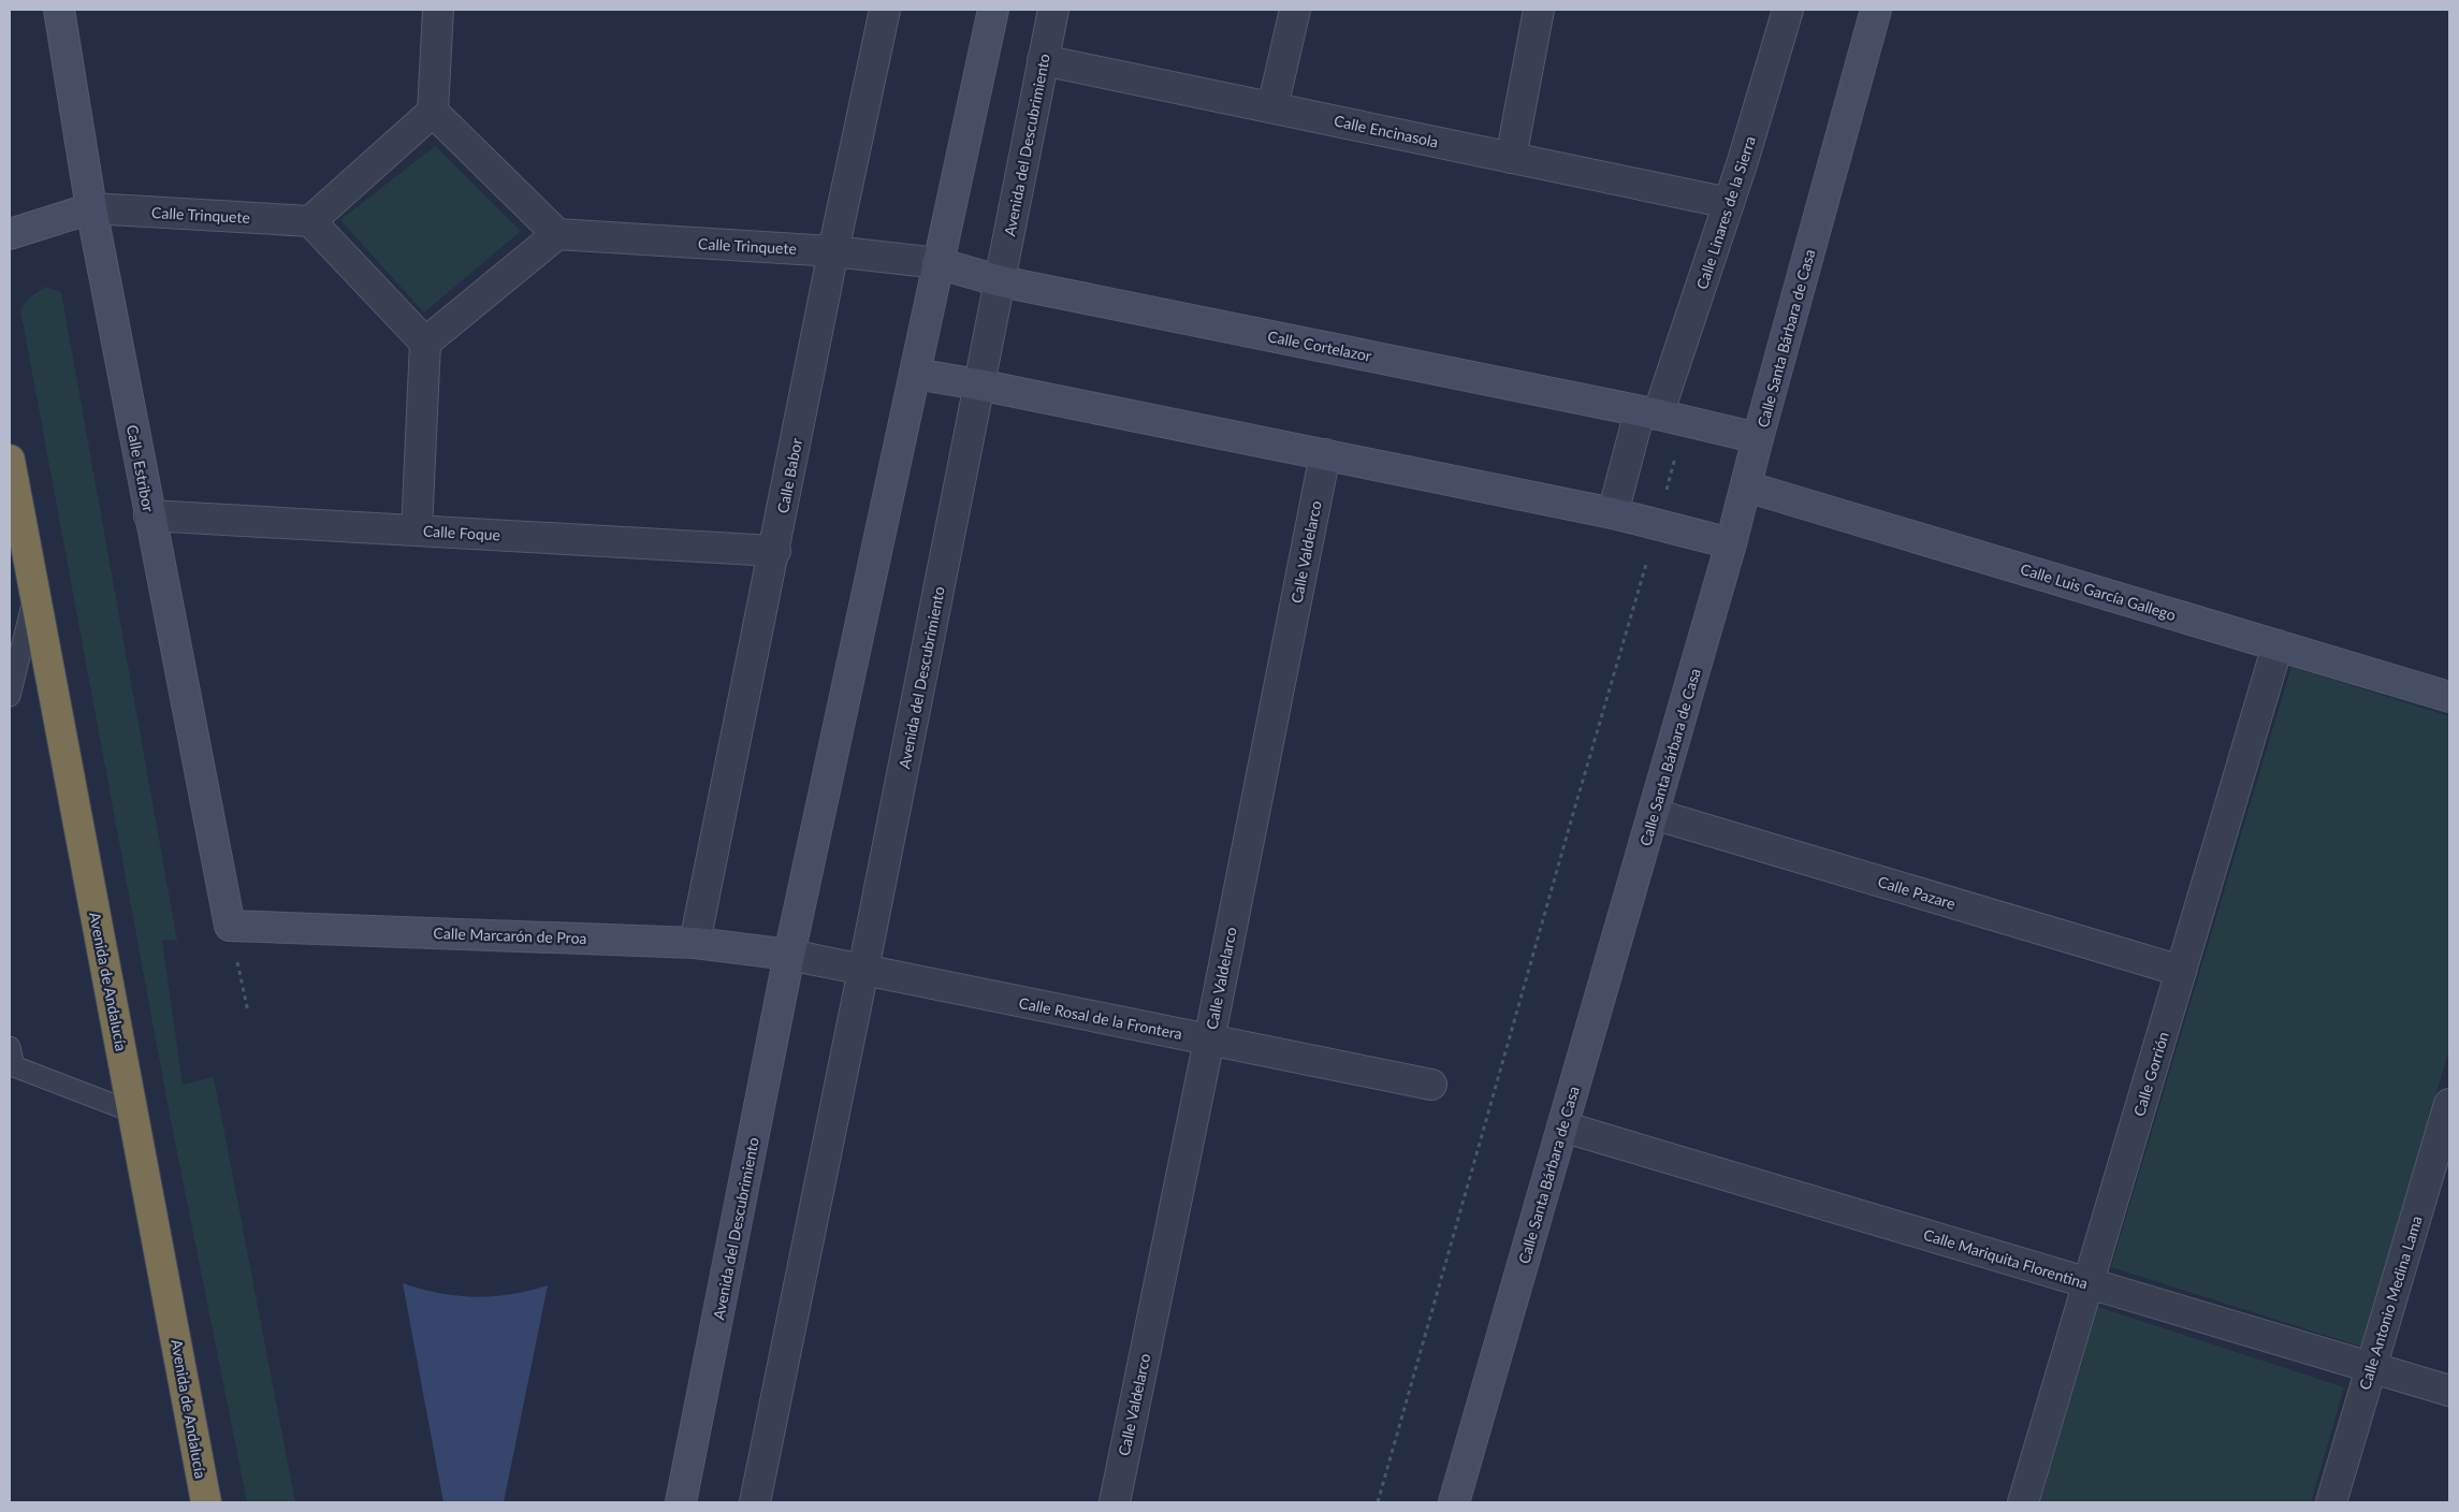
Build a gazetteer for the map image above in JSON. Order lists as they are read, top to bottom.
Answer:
{
  "streets": {
    "highway": ["Avenida de Andalucía"],
    "street": [
      "Calle Encinasola",
      "Avenida del Descubrimiento",
      "Calle Linares de la Sierra",
      "Calle Trinquete",
      "Calle Santa Bárbara de Casa",
      "Calle Cortelazor",
      "Calle Estribor",
      "Calle Babor",
      "Calle Foque",
      "Calle Valdelarco",
      "Calle Luis García Gallego",
      "Calle Pazare",
      "Calle Marcarón de Proa",
      "Calle Rosal de la Frontera",
      "Calle Gorrión",
      "Calle Mariquita Florentina",
      "Calle Antonio Medina Lama"
    ]
  },
  "crossings": [
    ["Calle Encinasola", "Avenida del Descubrimiento"],
    ["Calle Encinasola", "Calle Linares de la Sierra"],
    ["Avenida del Descubrimiento", "Calle Trinquete"],
    ["Avenida del Descubrimiento", "Calle Cortelazor"],
    ["Avenida del Descubrimiento", "Calle Marcarón de Proa"],
    ["Avenida del Descubrimiento", "Calle Rosal de la Frontera"],
    ["Calle Linares de la Sierra", "Calle Cortelazor"],
    ["Calle Trinquete", "Calle Estribor"],
    ["Calle Trinquete", "Calle Babor"],
    ["Calle Santa Bárbara de Casa", "Calle Cortelazor"],
    ["Calle Santa Bárbara de Casa", "Calle Luis García Gallego"],
    ["Calle Santa Bárbara de Casa", "Calle Pazare"],
    ["Calle Santa Bárbara de Casa", "Calle Mariquita Florentina"],
    ["Calle Estribor", "Calle Foque"],
    ["Calle Estribor", "Calle Marcarón de Proa"],
    ["Calle Babor", "Calle Foque"],
    ["Calle Babor", "Calle Marcarón de Proa"],
    ["Calle Valdelarco", "Calle Rosal de la Frontera"],
    ["Calle Luis García Gallego", "Calle Gorrión"],
    ["Calle Pazare", "Calle Gorrión"],
    ["Calle Gorrión", "Calle Mariquita Florentina"],
    ["Calle Mariquita Florentina", "Calle Antonio Medina Lama"]
  ]
}
